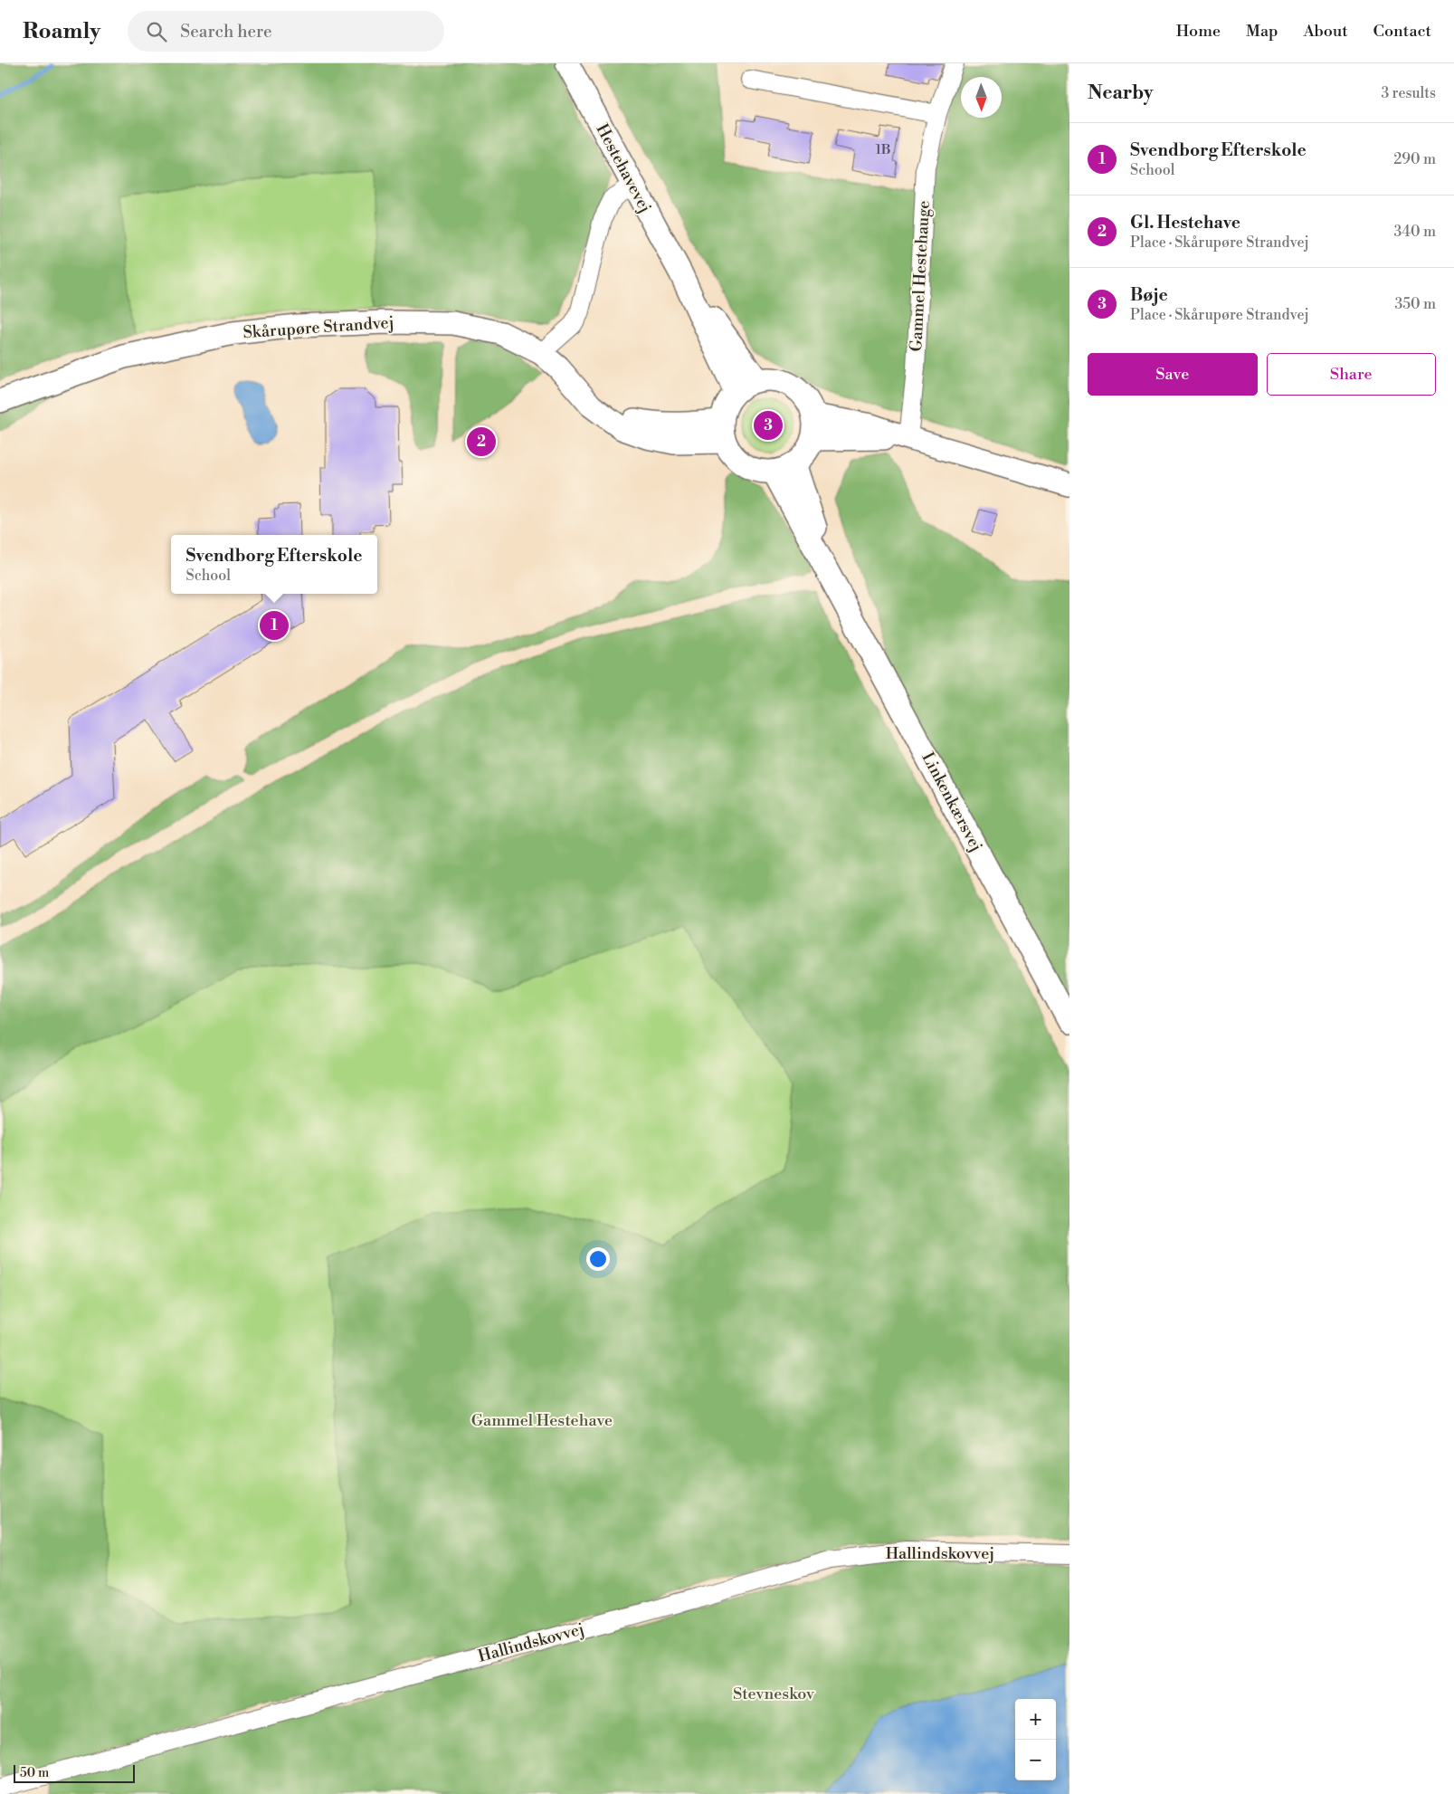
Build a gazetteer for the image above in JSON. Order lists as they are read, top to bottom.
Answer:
{
  "streets": {
    "street": [
      "Hestehavevej",
      "Gammel Hestehauge",
      "Skårupøre Strandvej",
      "Linkenkærsvej",
      "Hallindskovvej"
    ]
  },
  "crossings": [
    ["Hestehavevej", "Skårupøre Strandvej"],
    ["Hestehavevej", "Linkenkærsvej"],
    ["Skårupøre Strandvej", "Linkenkærsvej"]
  ],
  "parks": ["Gammel Hestehave", "Stevneskov"],
  "house_numbers": ["1B"],
  "scale_bar": "50 m",
  "north": "bottom",
  "page": {
    "header": "Roamly",
    "search": "Search here",
    "nav": [
      "Home",
      "Map",
      "About",
      "Contact"
    ],
    "heading": ["Nearby", "3 results"],
    "list": [
      {
        "mark": "1",
        "name": "Svendborg Efterskole",
        "note": "School",
        "value": "290 m"
      },
      {
        "mark": "2",
        "name": "Gl. Hestehave",
        "note": "Place · Skårupøre Strandvej",
        "value": "340 m"
      },
      {
        "mark": "3",
        "name": "Bøje",
        "note": "Place · Skårupøre Strandvej",
        "value": "350 m"
      }
    ],
    "buttons": ["Save", "Share"],
    "pins": ["3", "2", "1"],
    "popup": ["Svendborg Efterskole", "School"],
    "map_buttons": ["+", "−"],
    "scale": "50 m"
  }
}
